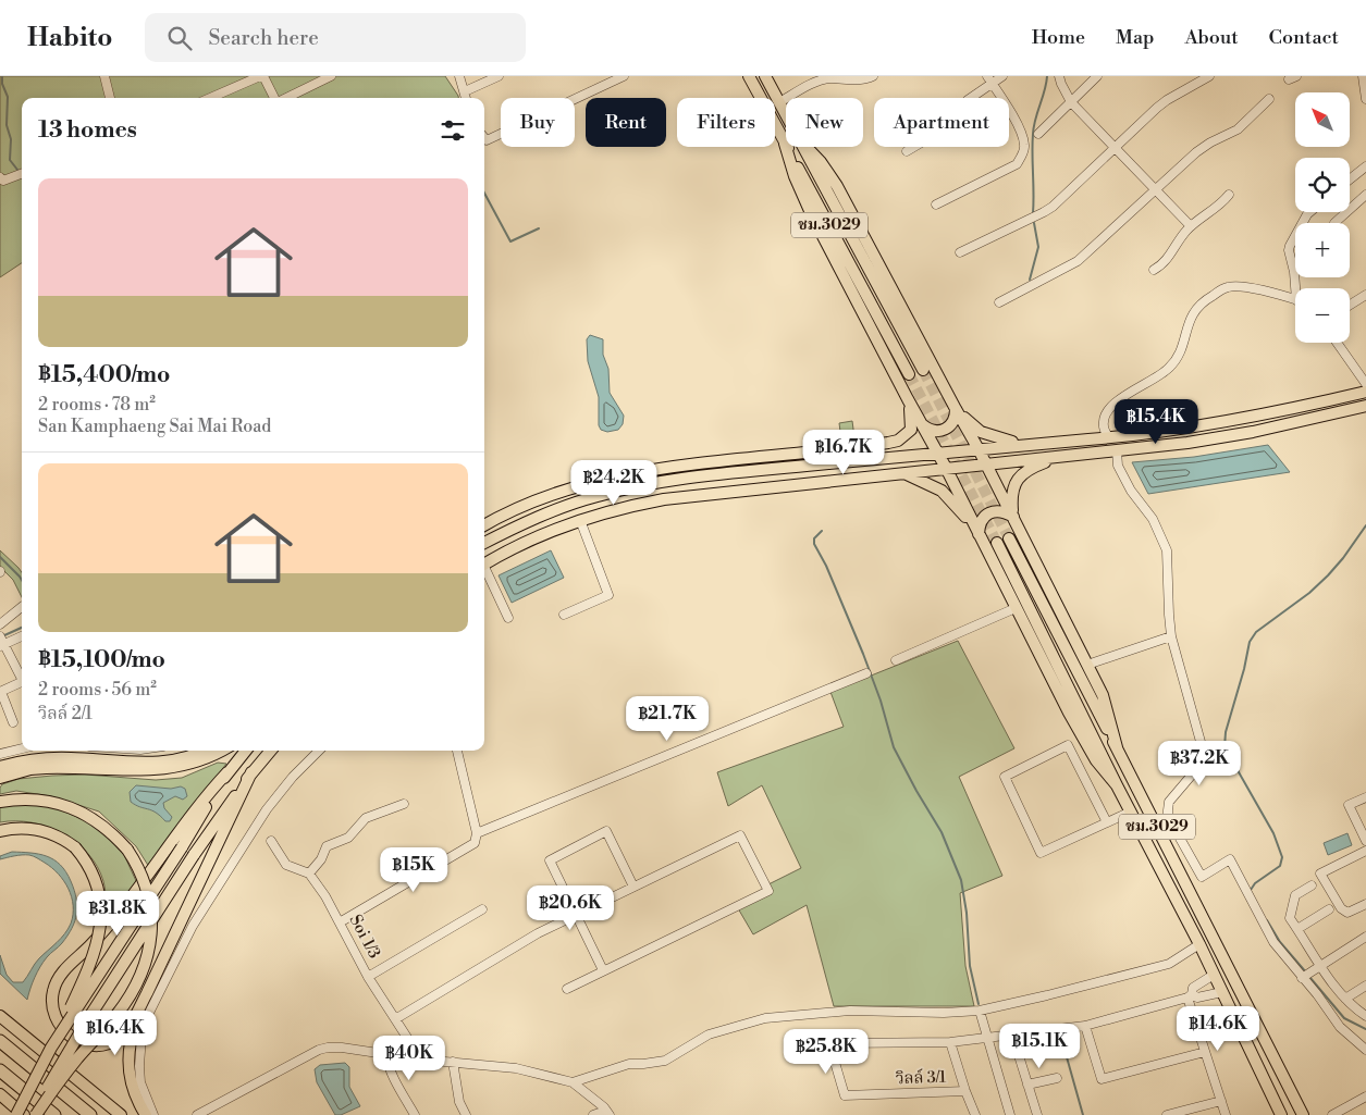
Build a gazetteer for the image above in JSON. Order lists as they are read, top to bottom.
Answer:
{
  "streets": {
    "main road": ["ชม.3029"],
    "street": ["Soi 1/3", "วิลล์ 3/1"]
  },
  "north": "top left",
  "page": {
    "header": "Habito",
    "search": "Search here",
    "nav": [
      "Home",
      "Map",
      "About",
      "Contact"
    ],
    "map_buttons": ["+", "−"],
    "chip": [
      "Buy",
      "Rent",
      "Filters",
      "New",
      "Apartment"
    ],
    "heading": "13 homes",
    "list": [
      {
        "name": "฿15,400/mo",
        "note": "2 rooms · 78 m² · San Kamphaeng Sai Mai Road"
      },
      {
        "name": "฿15,100/mo",
        "note": "2 rooms · 56 m² · วิลล์ 2/1"
      }
    ],
    "price": [
      "฿15.4K",
      "฿16.7K",
      "฿24.2K",
      "฿21.7K",
      "฿37.2K",
      "฿15K",
      "฿20.6K",
      "฿31.8K",
      "฿14.6K",
      "฿16.4K",
      "฿15.1K",
      "฿25.8K",
      "฿40K"
    ]
  }
}
